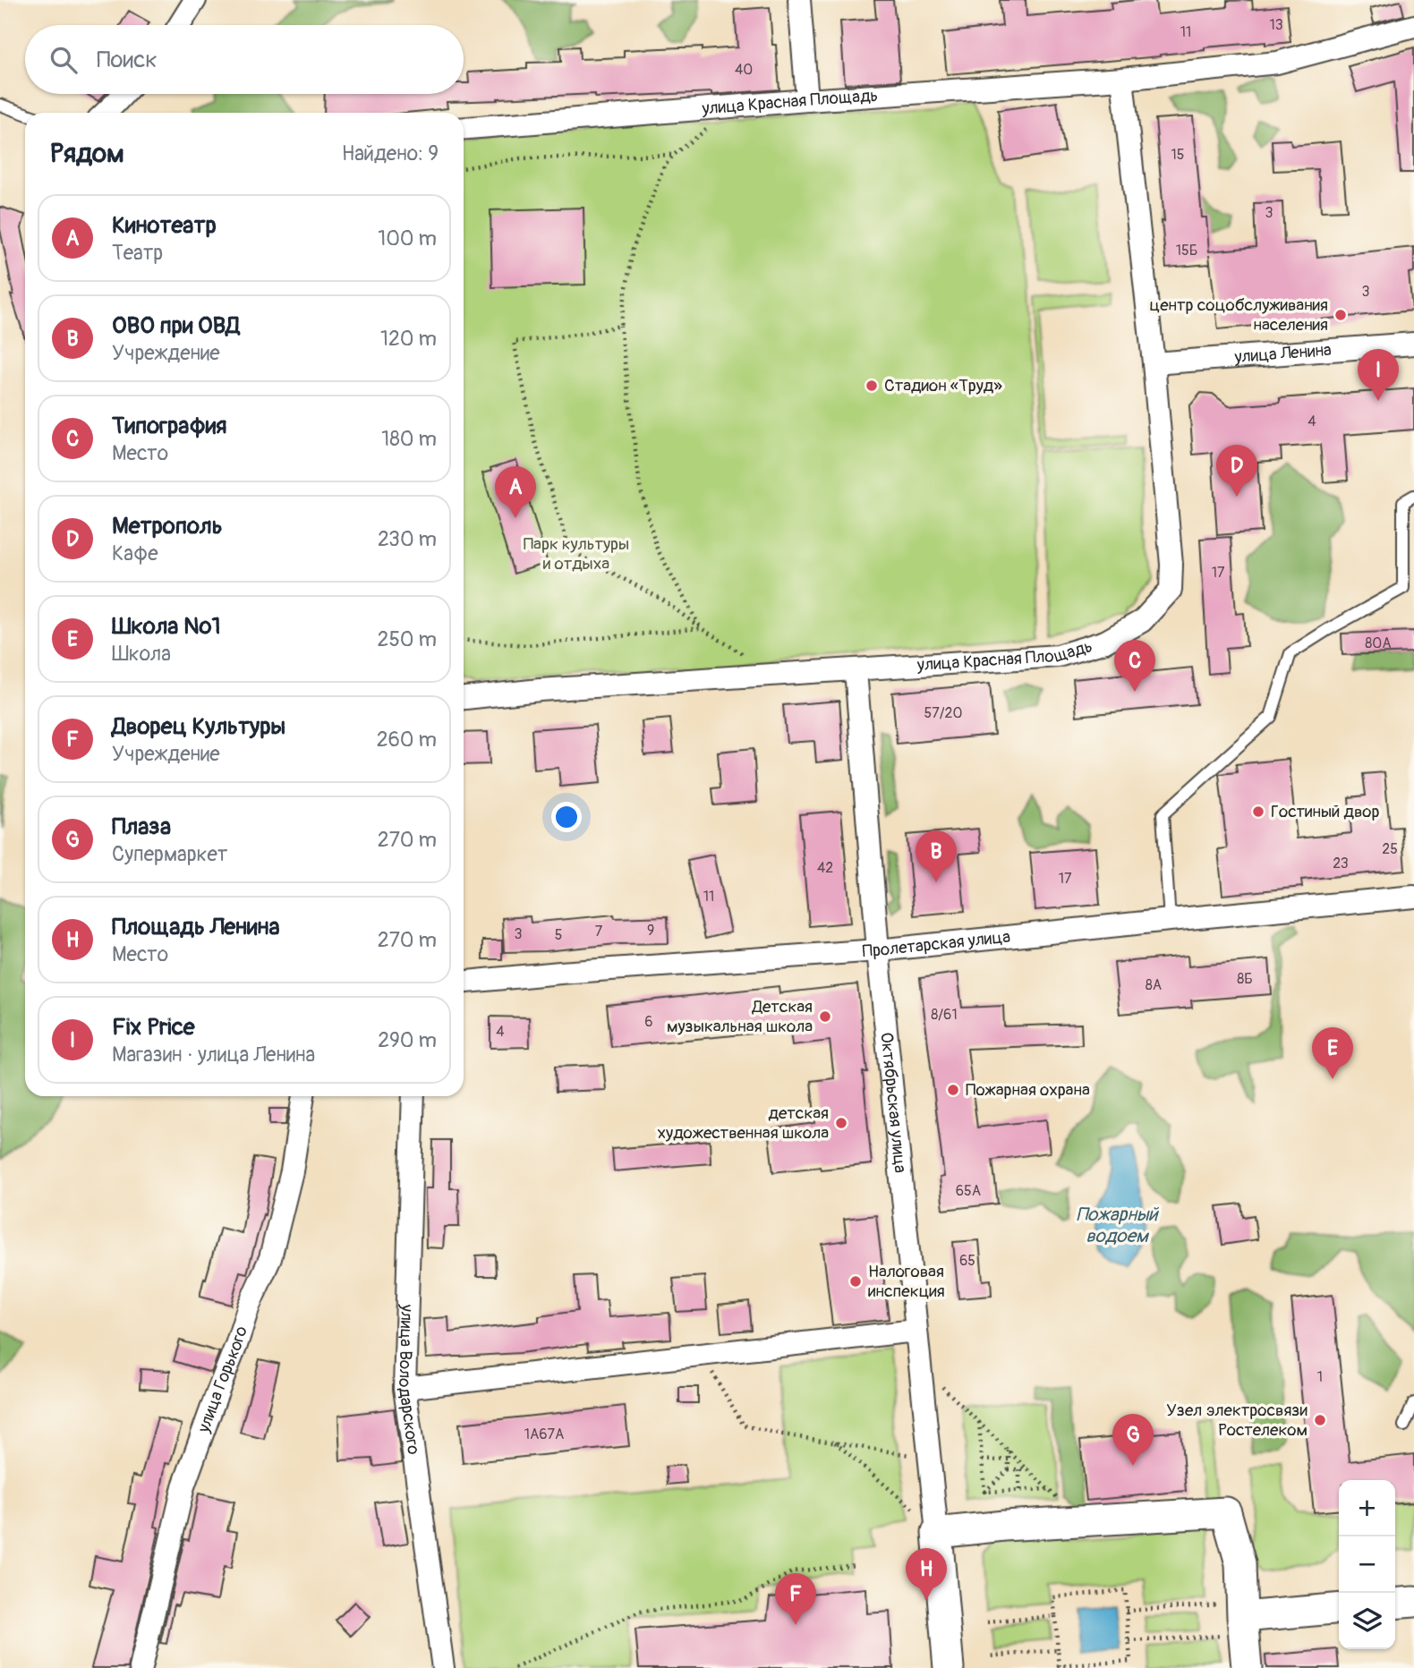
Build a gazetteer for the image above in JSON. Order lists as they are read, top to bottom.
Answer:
{
  "streets": {
    "street": [
      "улица Красная Площадь",
      "улица Ленина",
      "Пролетарская улица",
      "Октябрьская улица",
      "улица Горького",
      "улица Володарского"
    ]
  },
  "crossings": [
    ["улица Красная Площадь", "улица Ленина"],
    ["улица Красная Площадь", "Октябрьская улица"],
    ["Пролетарская улица", "Октябрьская улица"]
  ],
  "water": ["Пожарный водоем"],
  "parks": ["Парк культуры и отдыха"],
  "places": [
    "центр соцобслуживания населения",
    "Стадион «Труд»",
    "Гостиный двор",
    "Детская музыкальная школа",
    "Пожарная охрана",
    "детская художественная школа",
    "Налоговая инспекция",
    "Узел электросвязи Ростелеком"
  ],
  "house_numbers": [
    "13",
    "11",
    "40",
    "15",
    "3",
    "15Б",
    "3",
    "4",
    "17",
    "80А",
    "57/20",
    "25",
    "23",
    "42",
    "17",
    "11",
    "9",
    "7",
    "3",
    "5",
    "8Б",
    "8А",
    "8/61",
    "6",
    "4",
    "65А",
    "65",
    "1",
    "1А67A"
  ],
  "page": {
    "search": "Поиск",
    "heading": ["Рядом", "Найдено: 9"],
    "list": [
      {
        "mark": "A",
        "name": "Кинотеатр",
        "note": "Театр",
        "value": "100 m"
      },
      {
        "mark": "B",
        "name": "ОВО при ОВД",
        "note": "Учреждение",
        "value": "120 m"
      },
      {
        "mark": "C",
        "name": "Типография",
        "note": "Место",
        "value": "180 m"
      },
      {
        "mark": "D",
        "name": "Метрополь",
        "note": "Кафе",
        "value": "230 m"
      },
      {
        "mark": "E",
        "name": "Школа №1",
        "note": "Школа",
        "value": "250 m"
      },
      {
        "mark": "F",
        "name": "Дворец Культуры",
        "note": "Учреждение",
        "value": "260 m"
      },
      {
        "mark": "G",
        "name": "Плаза",
        "note": "Супермаркет",
        "value": "270 m"
      },
      {
        "mark": "H",
        "name": "Площадь Ленина",
        "note": "Место",
        "value": "270 m"
      },
      {
        "mark": "I",
        "name": "Fix Price",
        "note": "Магазин · улица Ленина",
        "value": "290 m"
      }
    ],
    "pins": [
      "I",
      "D",
      "A",
      "C",
      "B",
      "E",
      "G",
      "H",
      "F"
    ],
    "map_buttons": ["+", "−"]
  }
}
